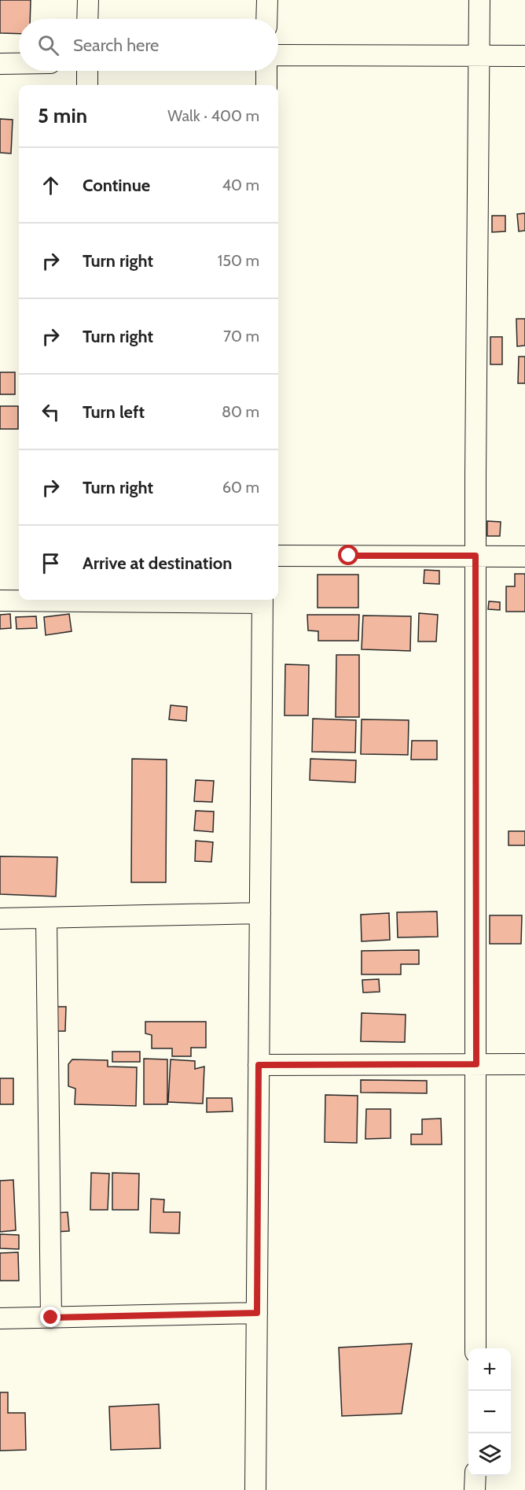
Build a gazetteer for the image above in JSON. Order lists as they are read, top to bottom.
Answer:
{
  "page": {
    "search": "Search here",
    "heading": ["5 min", "Walk · 400 m"],
    "list": [
      ["Continue", "40 m"],
      ["Turn right", "150 m"],
      ["Turn right", "70 m"],
      ["Turn left", "80 m"],
      ["Turn right", "60 m"],
      "Arrive at destination"
    ],
    "map_buttons": ["+", "−"]
  }
}
